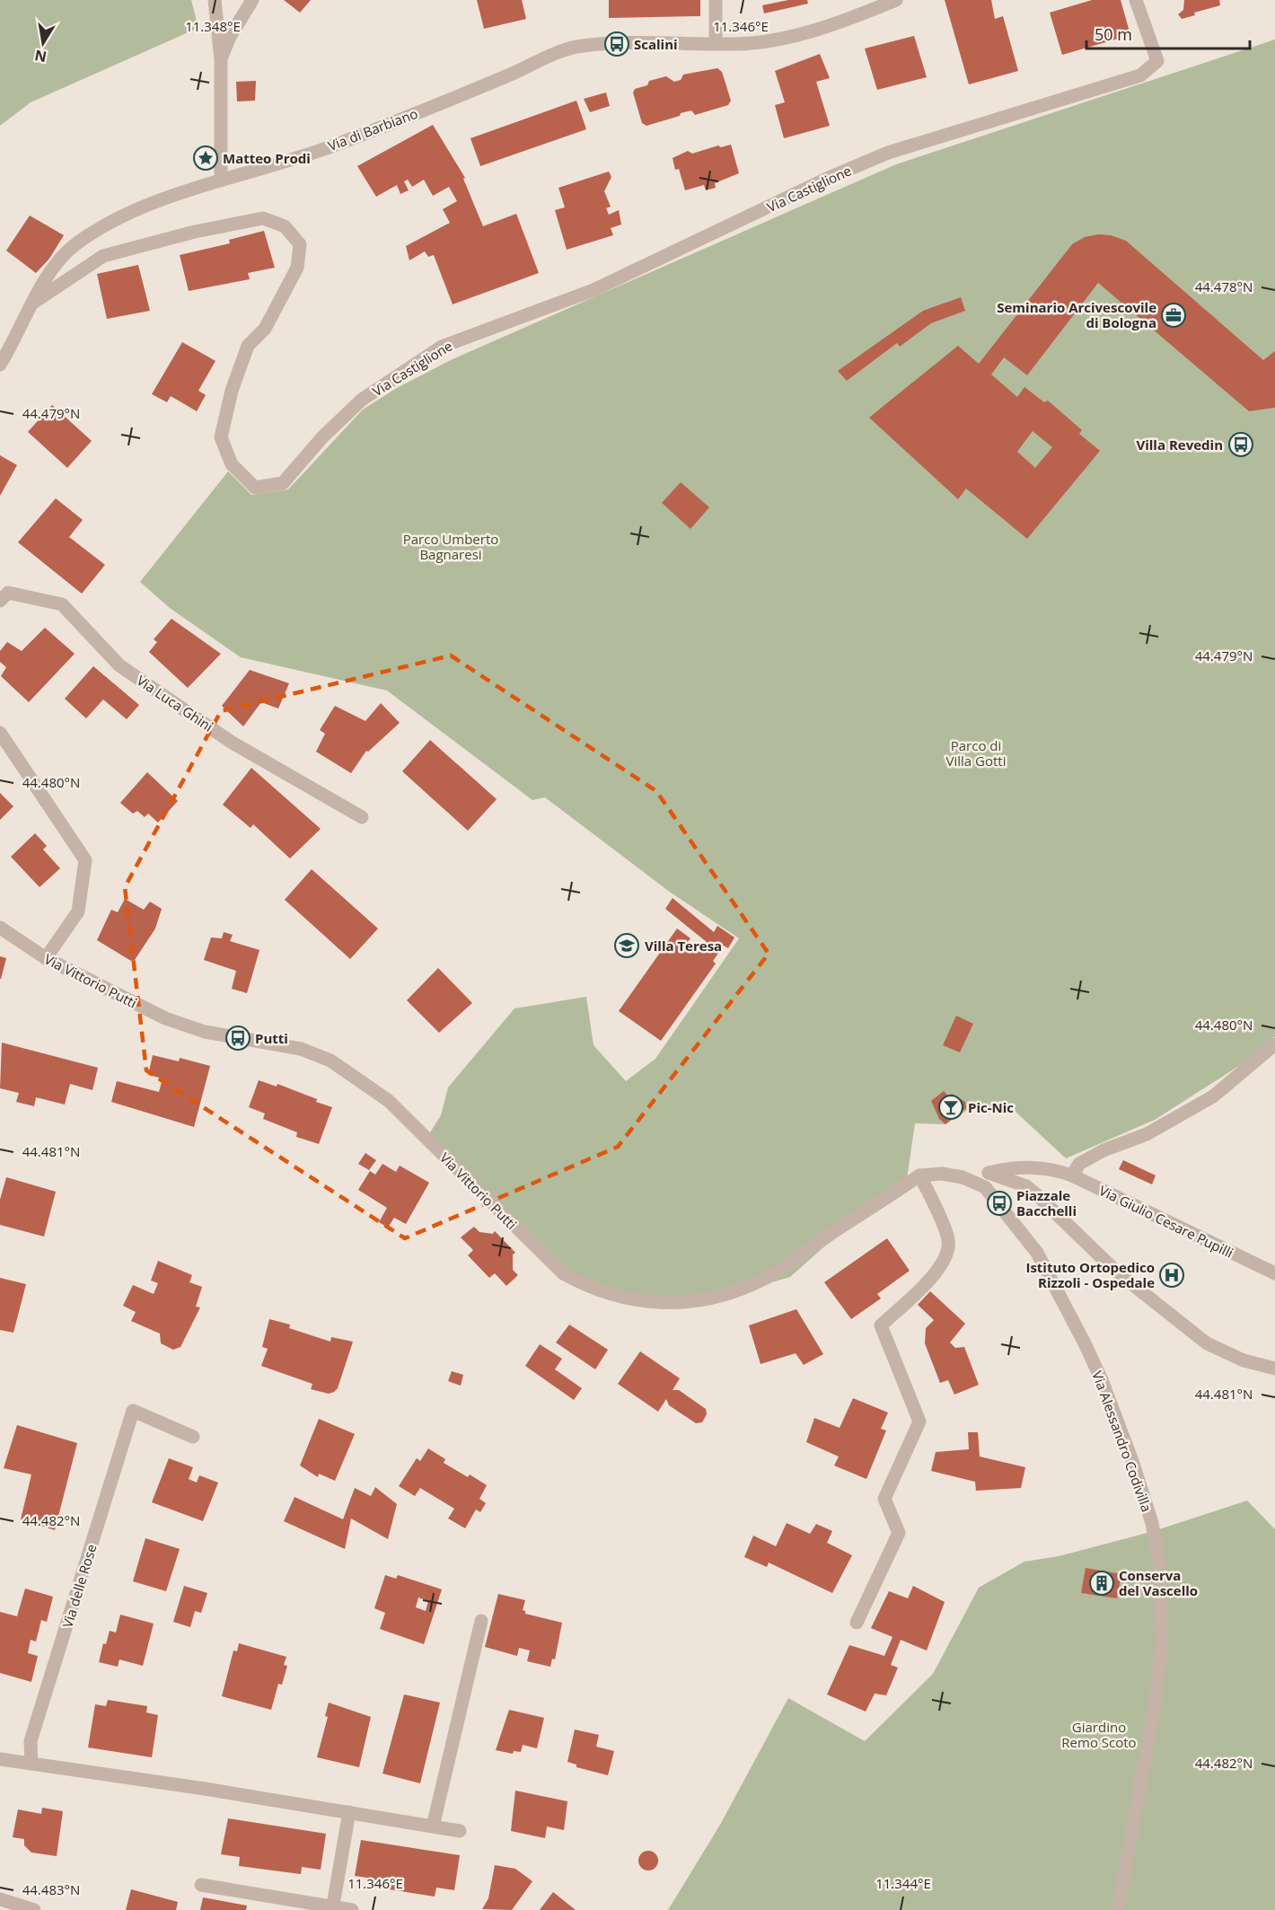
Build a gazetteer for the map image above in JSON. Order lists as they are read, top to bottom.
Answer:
{
  "streets": {
    "street": [
      "Via di Barbiano",
      "Via Castiglione",
      "Via Luca Ghini",
      "Via Vittorio Putti",
      "Via Giulio Cesare Pupilli",
      "Via Alessandro Codivilla",
      "Via delle Rose"
    ]
  },
  "crossings": [
    ["Via di Barbiano", "Via Castiglione"],
    ["Via Giulio Cesare Pupilli", "Via Alessandro Codivilla"]
  ],
  "parks": ["Parco Umberto Bagnaresi", "Parco di Villa Gotti", "Giardino Remo Scoto"],
  "places": {
    "bus stop": [
      "Scalini",
      "Villa Revedin",
      "Putti",
      "Piazzale Bacchelli"
    ],
    "place": ["Matteo Prodi"],
    "office": ["Seminario Arcivescovile di Bologna"],
    "school or university": ["Villa Teresa"],
    "bar": ["Pic-Nic"],
    "hospital": ["Istituto Ortopedico Rizzoli - Ospedale"],
    "building": ["Conserva del Vascello"]
  },
  "scale_bar": "50 m",
  "north": "bottom",
  "coordinates": [
    "11.348°E",
    "11.346°E",
    "44.478°N",
    "44.479°N",
    "44.480°N",
    "44.481°N",
    "44.482°N",
    "11.344°E",
    "44.483°N"
  ]
}
